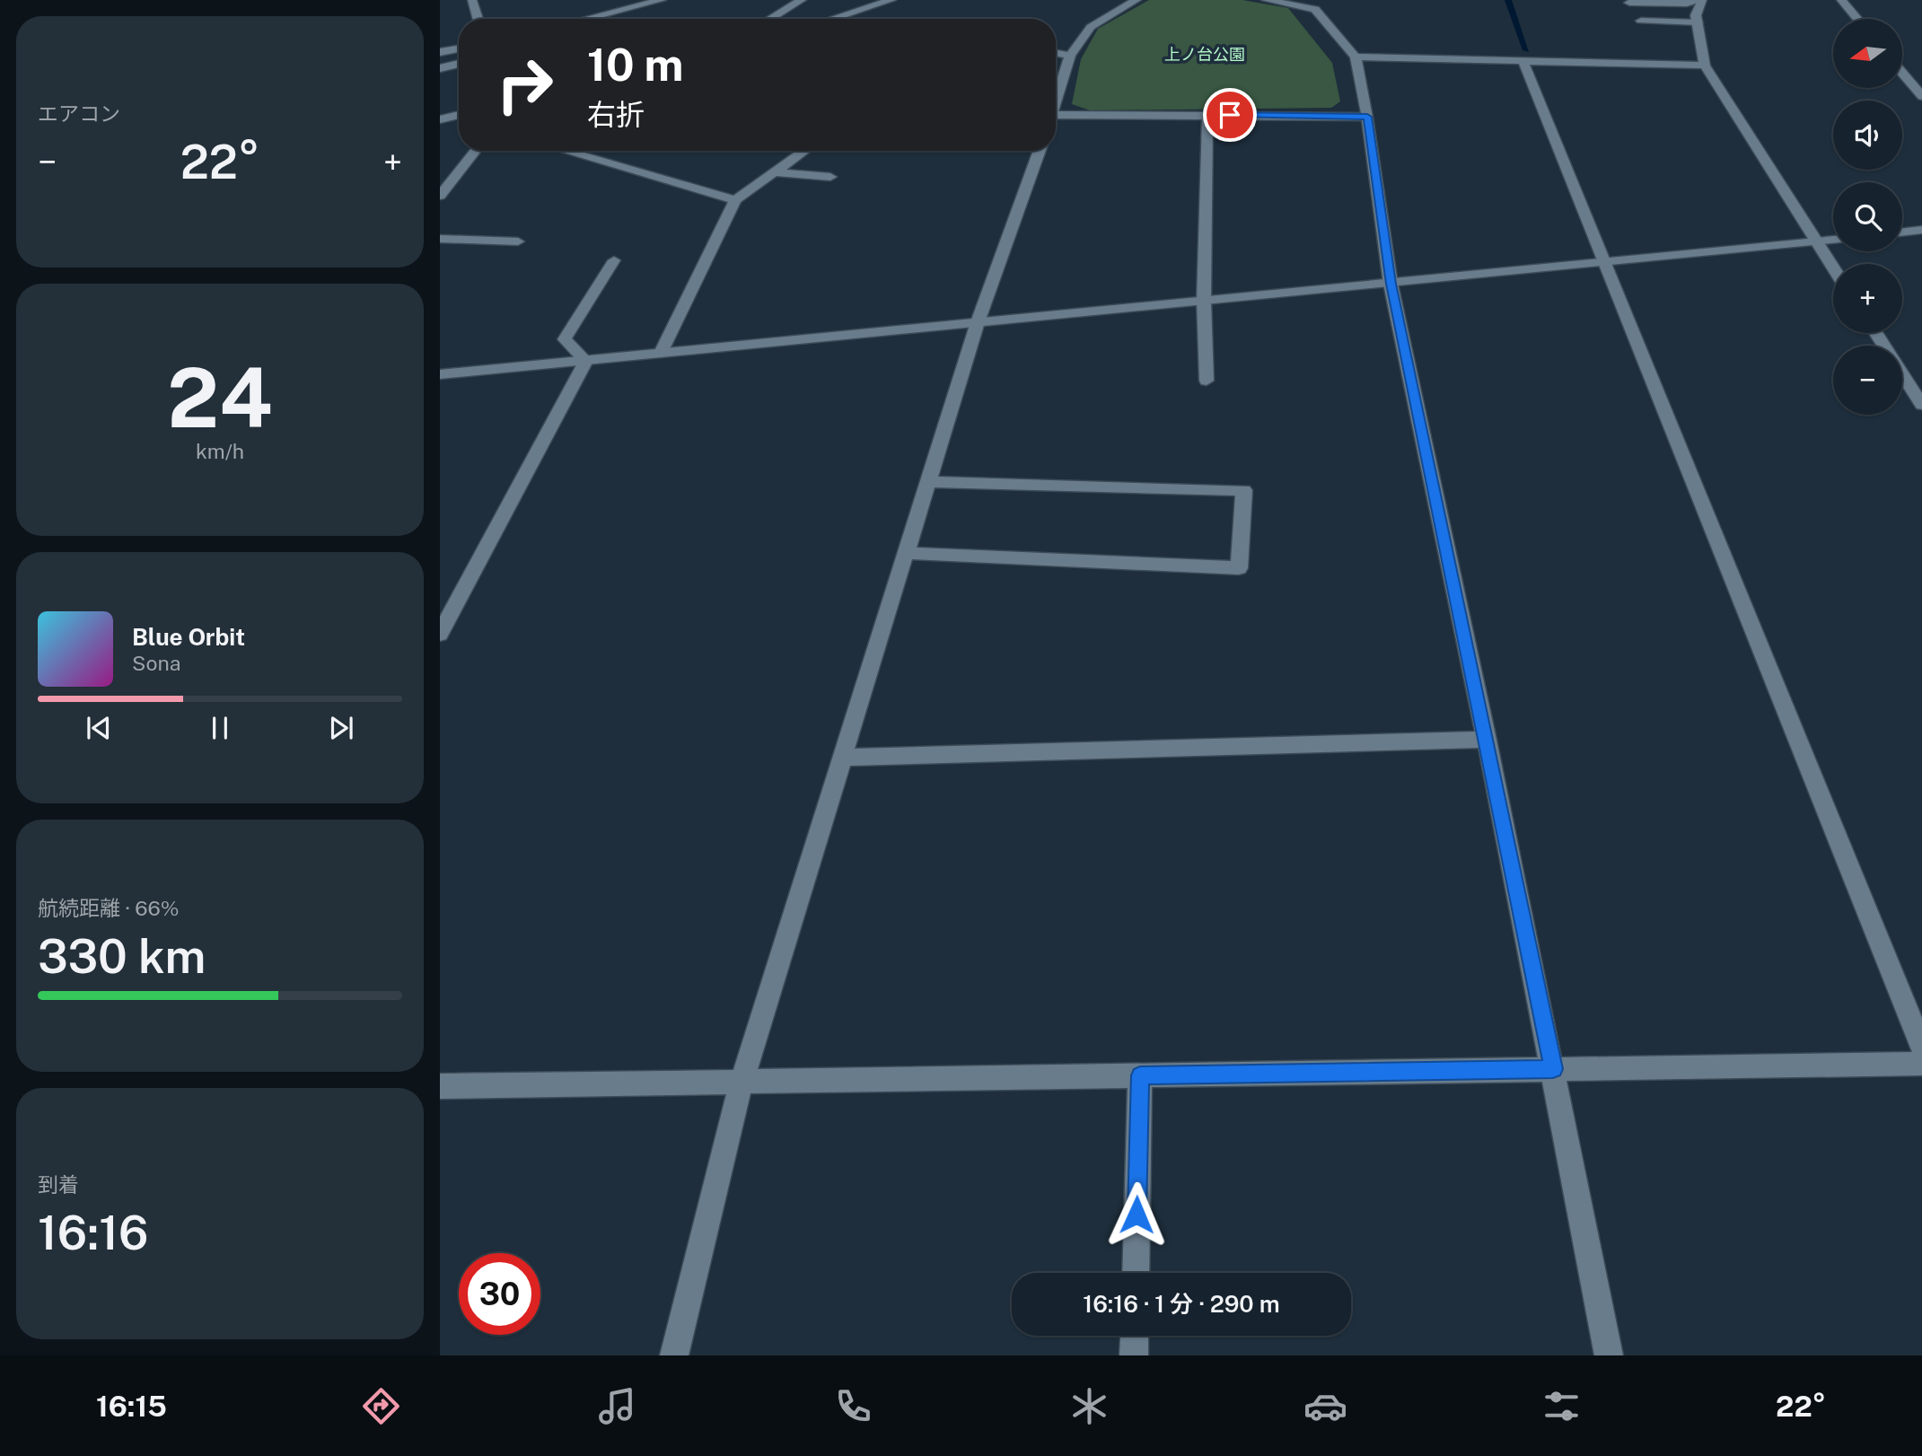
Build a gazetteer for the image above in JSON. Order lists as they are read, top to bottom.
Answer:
{
  "parks": ["上ノ台公園"],
  "north": "left",
  "page": {
    "tile": [
      "エアコン",
      ["24", "km/h"],
      ["航続距離 · 66%", "330 km"],
      ["到着", "16:16"]
    ],
    "map_buttons": ["+", "−"],
    "turn": ["10 m", "右折"],
    "heat": ["−", "22°", "+"],
    "song": ["Blue Orbit", "Sona"],
    "limit": "30",
    "trip": "16:16 · 1 分 · 290 m",
    "tabs": ["16:15", "22°"]
  }
}
